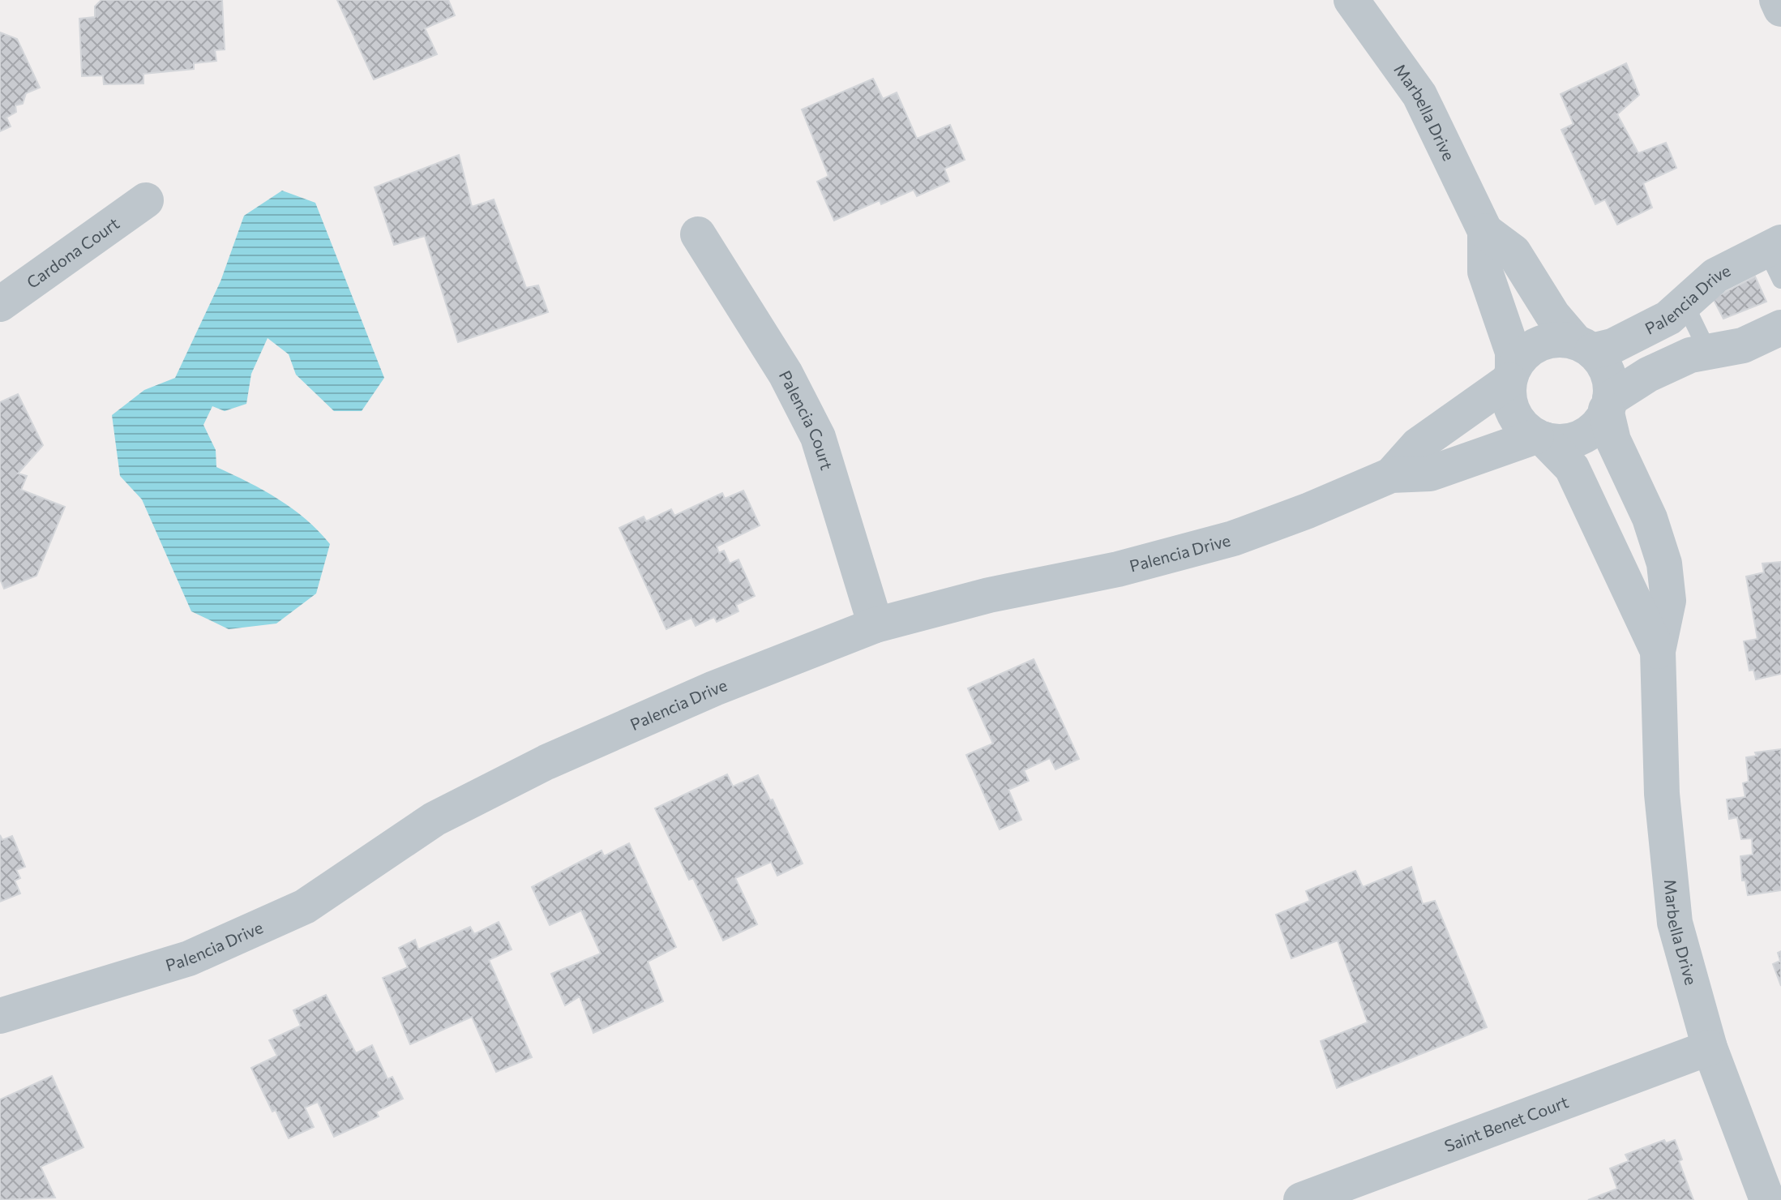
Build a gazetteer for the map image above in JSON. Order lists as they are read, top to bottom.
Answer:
{
  "streets": {
    "street": [
      "Marbella Drive",
      "Cardona Court",
      "Palencia Drive",
      "Palencia Court",
      "Saint Benet Court"
    ]
  },
  "crossings": [
    ["Marbella Drive", "Palencia Drive"],
    ["Marbella Drive", "Saint Benet Court"],
    ["Palencia Drive", "Palencia Court"]
  ]
}
